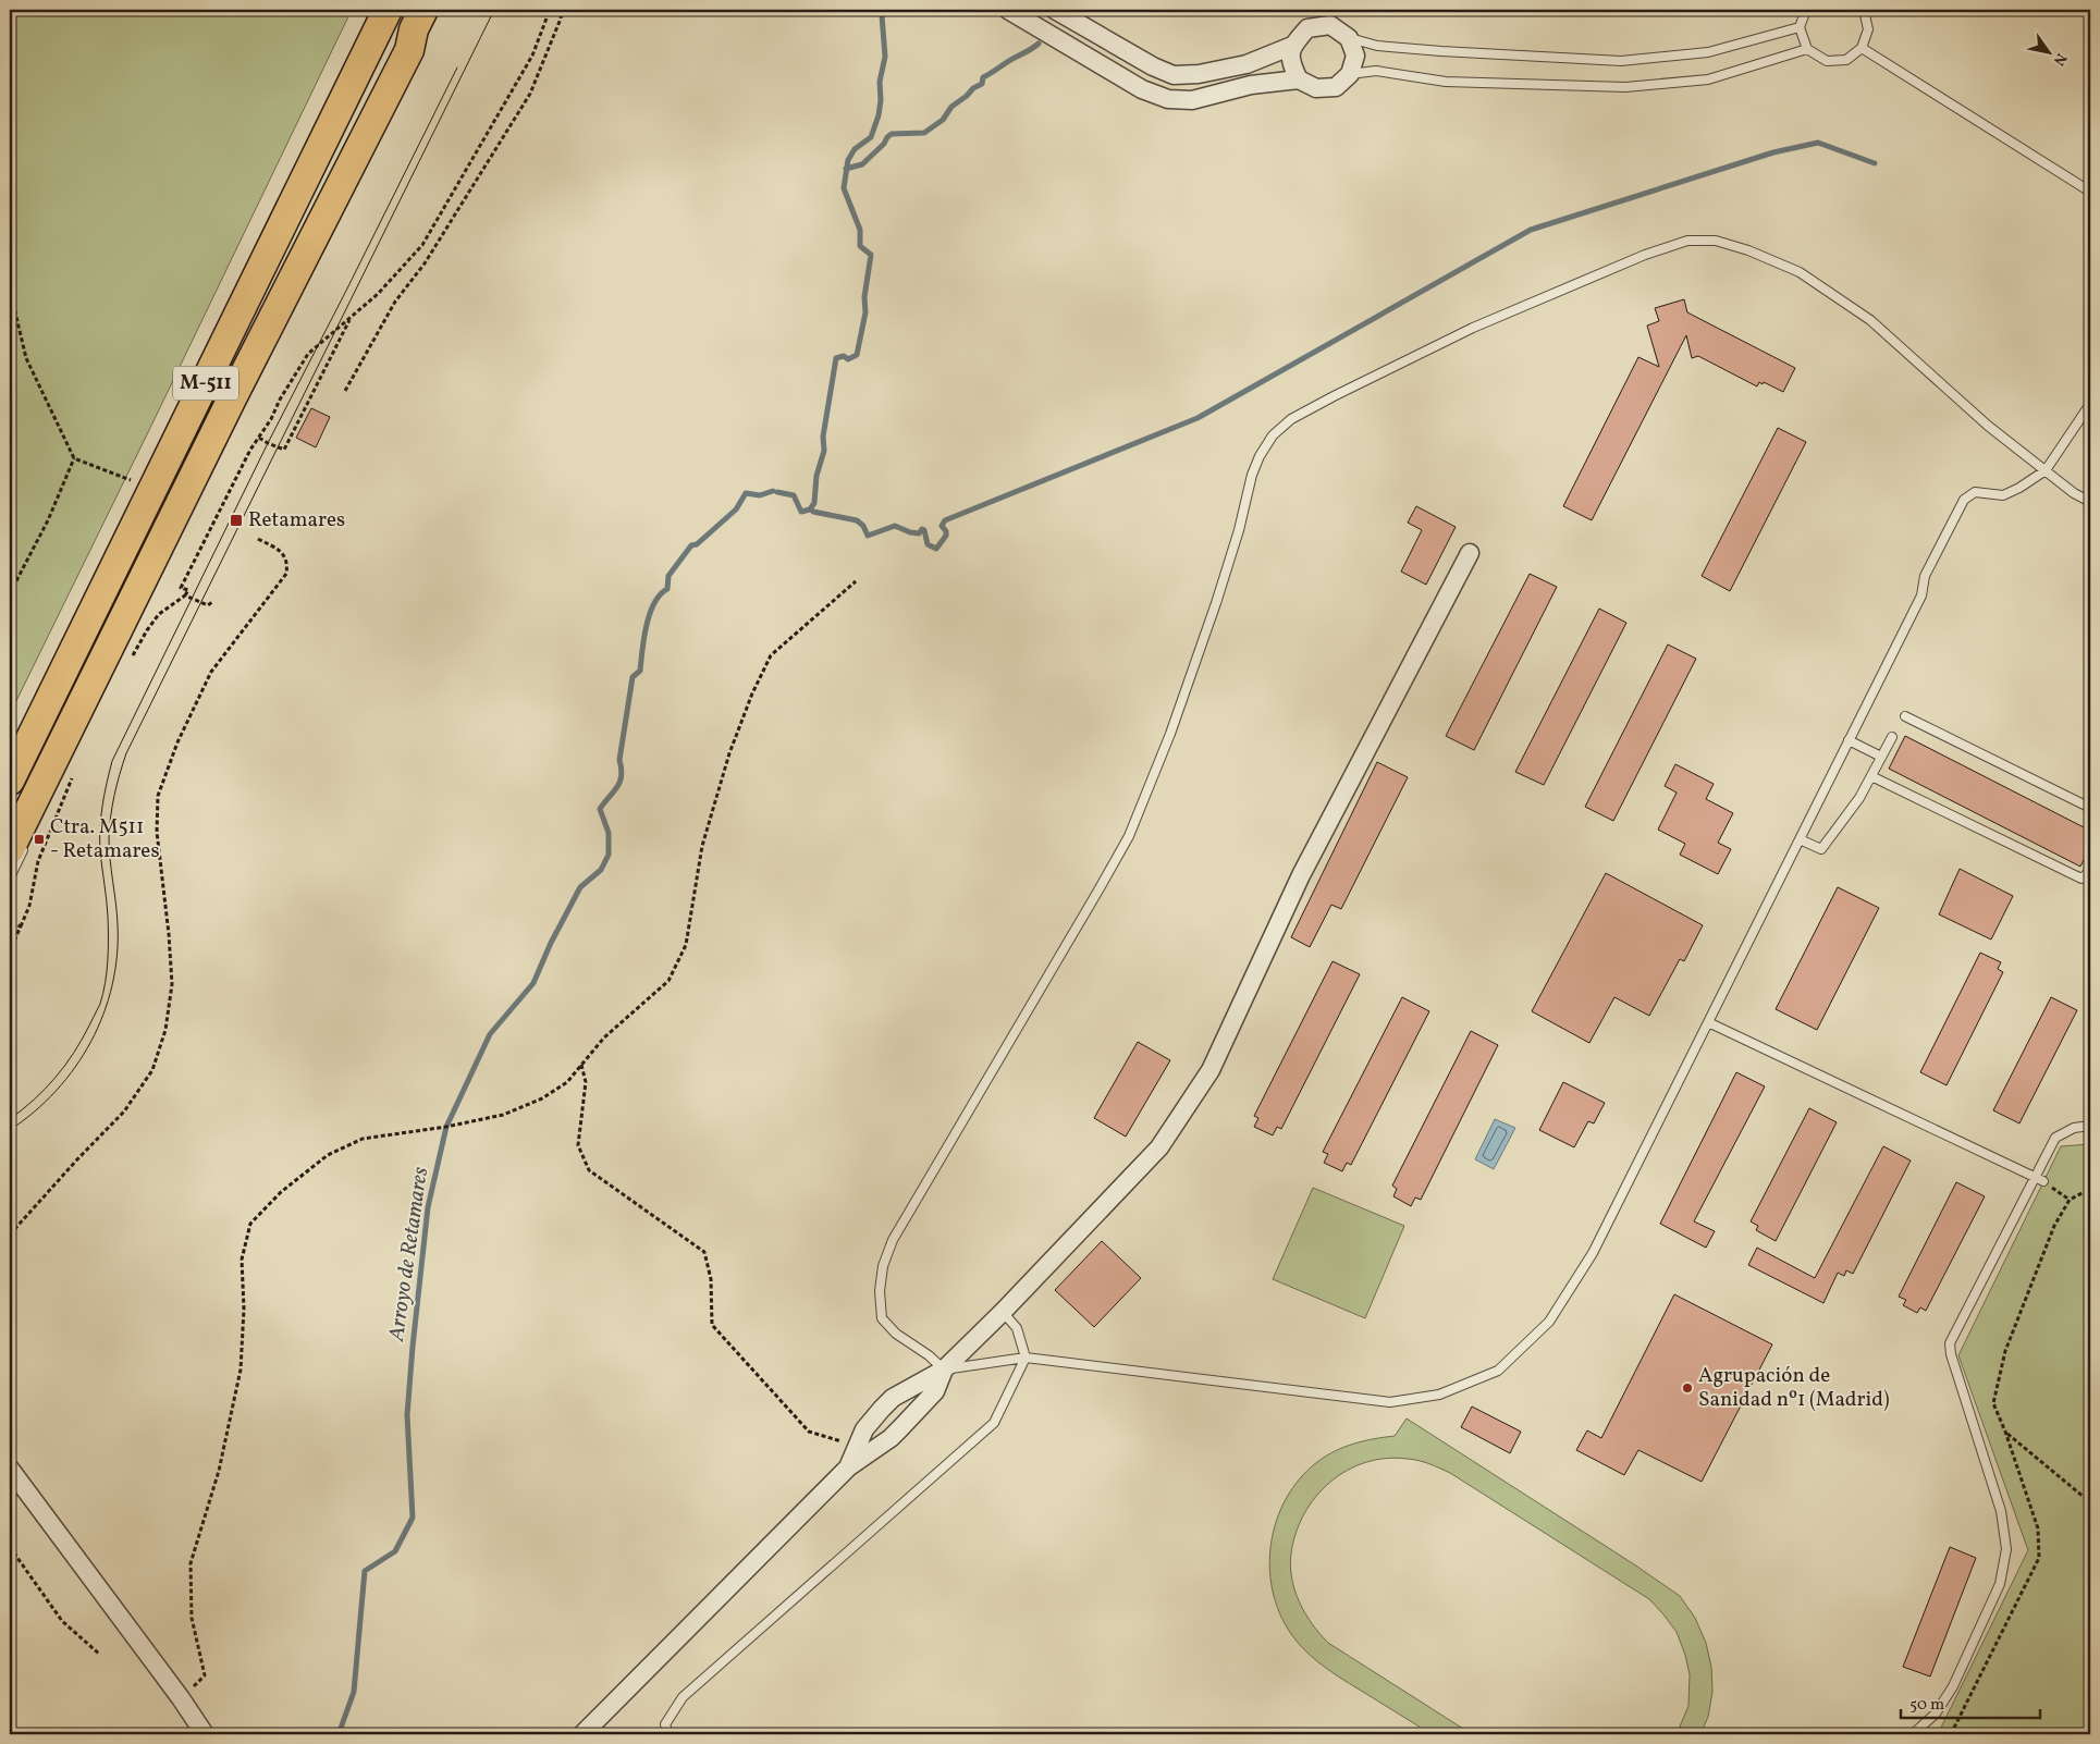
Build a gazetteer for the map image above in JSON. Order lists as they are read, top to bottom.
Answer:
{
  "streets": {
    "highway": ["M-511"]
  },
  "water": ["Arroyo de Retamares"],
  "places": {
    "transit": ["Retamares", "Ctra. M511 - Retamares"],
    "other": ["Agrupación de Sanidad nº1 (Madrid)"]
  },
  "scale_bar": "50 m",
  "north": "bottom right"
}
